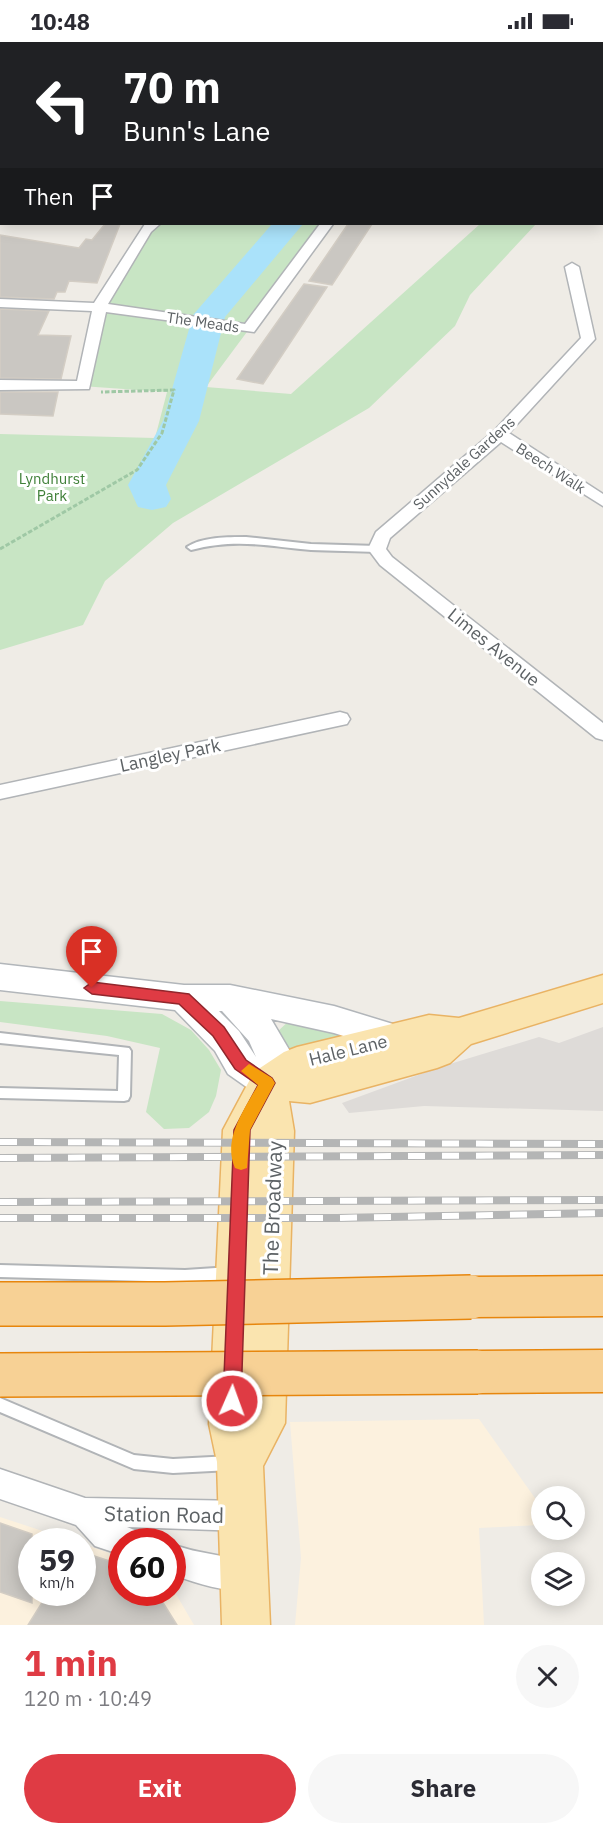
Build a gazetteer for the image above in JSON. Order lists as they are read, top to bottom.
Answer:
{
  "streets": {
    "main road": ["Hale Lane", "The Broadway"],
    "street": [
      "The Meads",
      "Sunnydale Gardens",
      "Beech Walk",
      "Limes Avenue",
      "Langley Park",
      "Station Road"
    ]
  },
  "crossings": [
    ["Sunnydale Gardens", "Beech Walk"],
    ["Sunnydale Gardens", "Limes Avenue"],
    ["Hale Lane", "The Broadway"],
    ["The Broadway", "Station Road"]
  ],
  "parks": ["Lyndhurst Park"],
  "page": {
    "status": "10:48",
    "turn": ["70 m", "Bunn's Lane"],
    "then": "Then",
    "speed": "59 km/h",
    "limit": "60",
    "heading": ["1 min", "120 m · 10:49"],
    "buttons": ["Exit", "Share"]
  }
}
